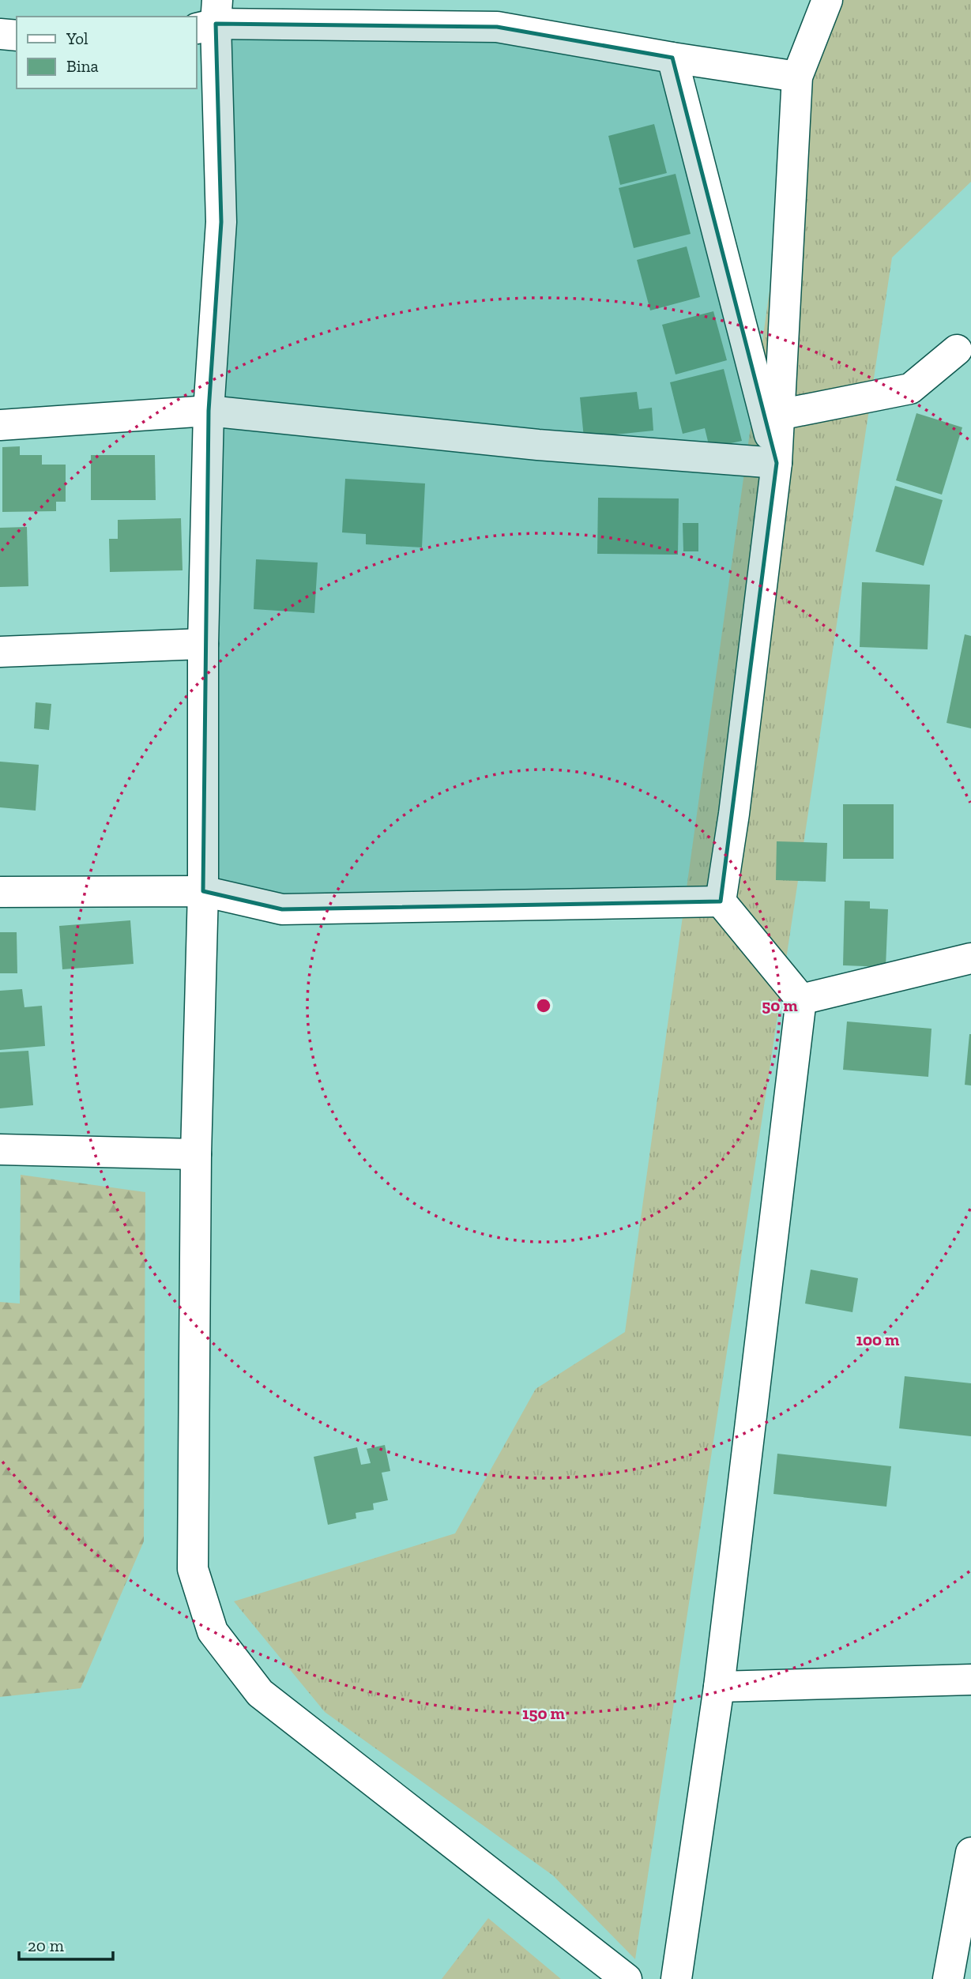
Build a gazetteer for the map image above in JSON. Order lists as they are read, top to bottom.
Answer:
{
  "legend": ["Yol", "Bina"],
  "scale_bar": "20 m",
  "rings": ["50 m", "100 m", "150 m"]
}
